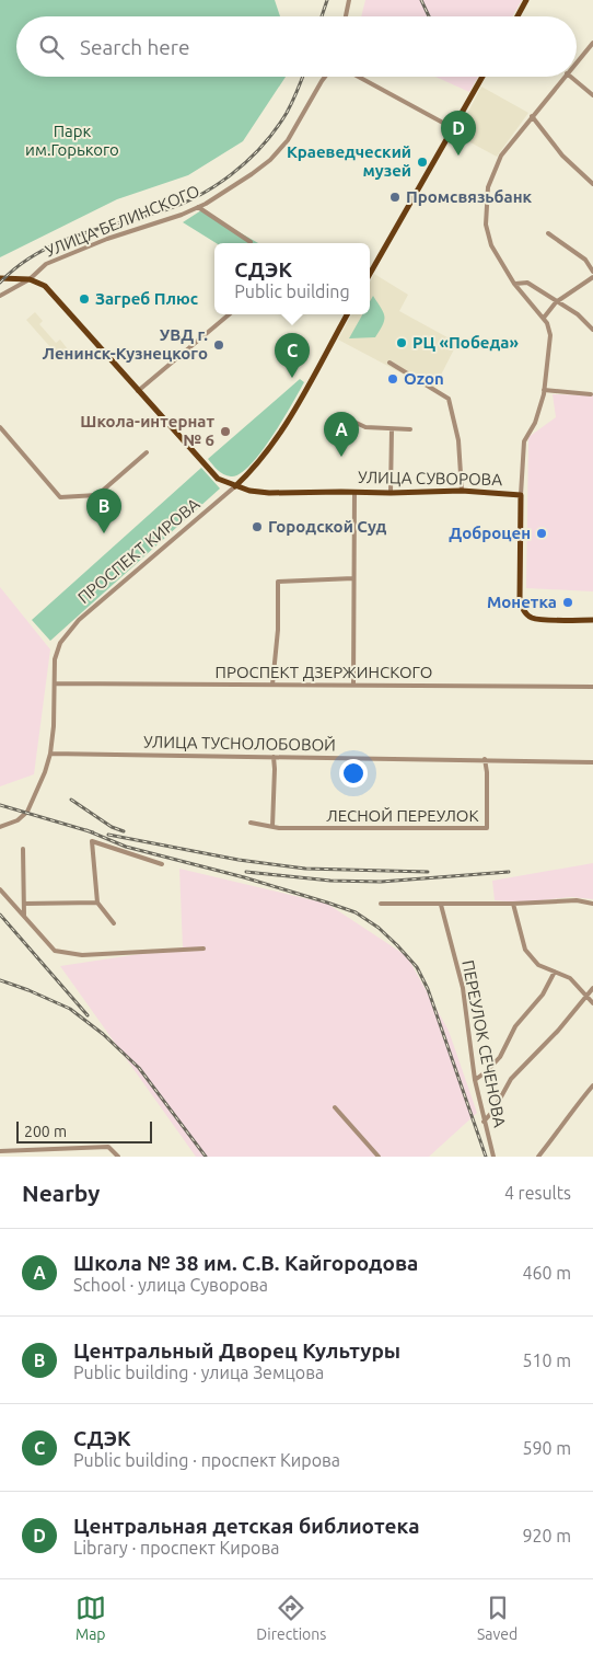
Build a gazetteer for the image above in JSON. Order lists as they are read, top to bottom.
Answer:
{
  "streets": {
    "main road": ["УЛИЦА СУВОРОВА", "ПРОСПЕКТ КИРОВА"],
    "street": [
      "УЛИЦА БЕЛИНСКОГО",
      "ПРОСПЕКТ ДЗЕРЖИНСКОГО",
      "УЛИЦА ТУСНОЛОБОВОЙ",
      "ЛЕСНОЙ ПЕРЕУЛОК",
      "ПЕРЕУЛОК СЕЧЕНОВА"
    ]
  },
  "crossings": [
    ["УЛИЦА СУВОРОВА", "ПРОСПЕКТ КИРОВА"],
    ["ПРОСПЕКТ КИРОВА", "ПРОСПЕКТ ДЗЕРЖИНСКОГО"],
    ["ПРОСПЕКТ КИРОВА", "УЛИЦА ТУСНОЛОБОВОЙ"],
    ["УЛИЦА ТУСНОЛОБОВОЙ", "ЛЕСНОЙ ПЕРЕУЛОК"]
  ],
  "parks": ["Парк им.Горького"],
  "places": [
    "Краеведческий музей",
    "Промсвязьбанк",
    "Загреб Плюс",
    "РЦ «Победа»",
    "УВД г. Ленинск-Кузнецкого",
    "Ozon",
    "Школа-интернат № 6",
    "Городской Суд",
    "Доброцен",
    "Монетка"
  ],
  "scale_bar": "200 m",
  "page": {
    "search": "Search here",
    "pins": [
      "D",
      "C",
      "A",
      "B"
    ],
    "popup": ["СДЭК", "Public building"],
    "scale": "200 m",
    "heading": ["Nearby", "4 results"],
    "list": [
      {
        "mark": "A",
        "name": "Школа № 38 им. С.В. Кайгородова",
        "note": "School · улица Суворова",
        "value": "460 m"
      },
      {
        "mark": "B",
        "name": "Центральный Дворец Культуры",
        "note": "Public building · улица Земцова",
        "value": "510 m"
      },
      {
        "mark": "C",
        "name": "СДЭК",
        "note": "Public building · проспект Кирова",
        "value": "590 m"
      },
      {
        "mark": "D",
        "name": "Центральная детская библиотека",
        "note": "Library · проспект Кирова",
        "value": "920 m"
      }
    ],
    "nav": ["Map", "Directions", "Saved"]
  }
}
